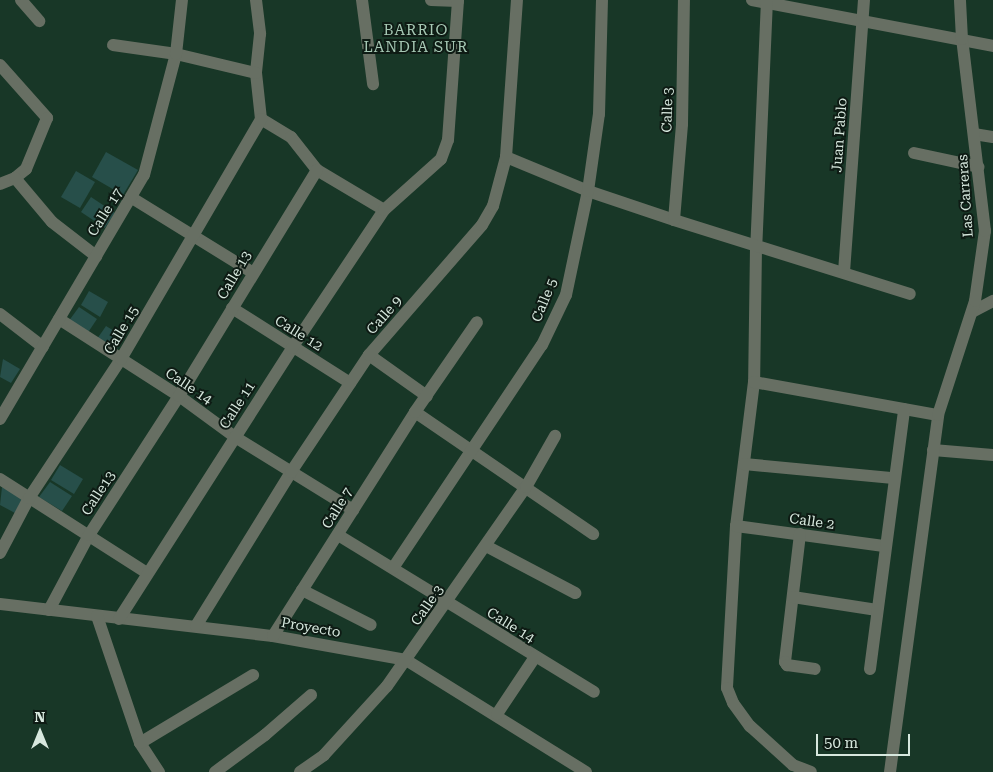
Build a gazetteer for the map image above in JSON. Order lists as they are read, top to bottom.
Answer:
{
  "streets": {
    "street": [
      "Calle 3",
      "Juan Pablo",
      "Las Carreras",
      "Calle 17",
      "Calle 13",
      "Calle 5",
      "Calle 9",
      "Calle 15",
      "Calle 12",
      "Calle 14",
      "Calle 11",
      "Calle13",
      "Calle 7",
      "Calle 2",
      "Proyecto"
    ]
  },
  "crossings": [
    ["Calle 3", "Calle 14"],
    ["Calle 3", "Proyecto"],
    ["Calle 17", "Calle 14"],
    ["Calle 13", "Calle 12"],
    ["Calle 13", "Calle 14"],
    ["Calle 13", "Calle13"],
    ["Calle 5", "Calle 14"],
    ["Calle 9", "Calle 12"],
    ["Calle 9", "Calle 14"],
    ["Calle 9", "Proyecto"],
    ["Calle 15", "Calle 14"],
    ["Calle 12", "Calle 11"],
    ["Calle 14", "Calle 11"],
    ["Calle 14", "Calle13"],
    ["Calle 14", "Calle 7"],
    ["Calle 11", "Proyecto"],
    ["Calle13", "Proyecto"],
    ["Calle 7", "Proyecto"]
  ],
  "districts": ["BARRIO LANDIA SUR"],
  "scale_bar": "50 m",
  "north": "top"
}
